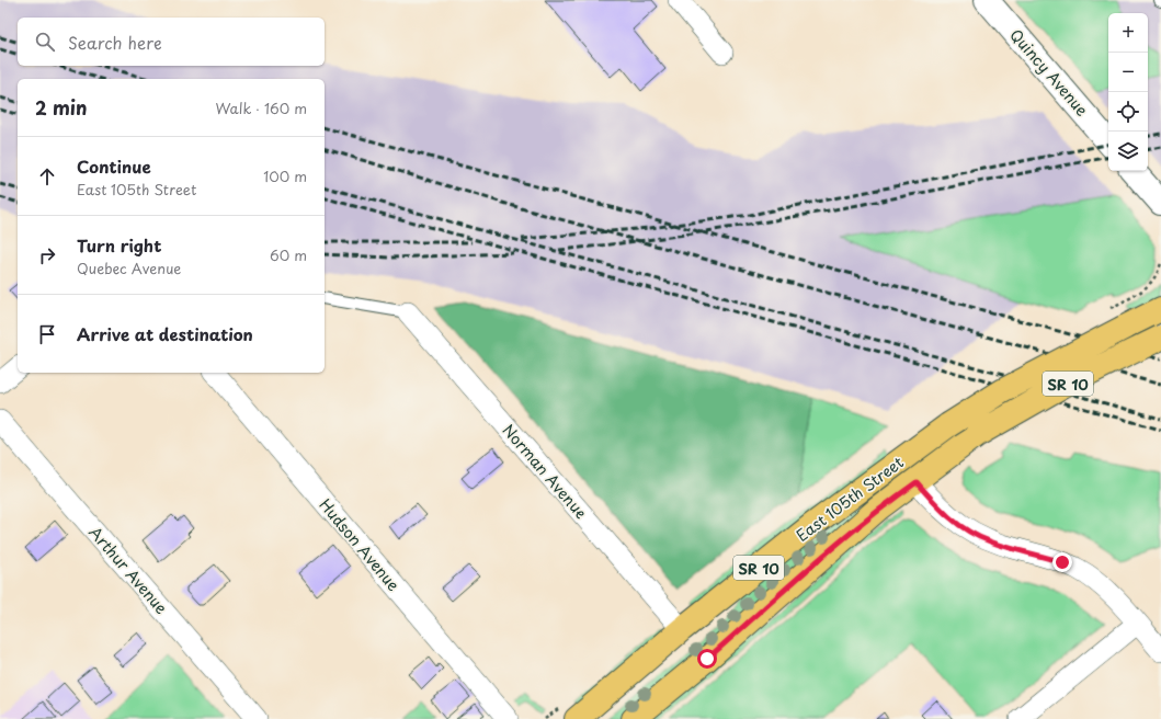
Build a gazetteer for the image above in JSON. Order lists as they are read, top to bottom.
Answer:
{
  "streets": {
    "main road": ["SR 10", "East 105th Street"],
    "street": [
      "Quincy Avenue",
      "Norman Avenue",
      "Hudson Avenue",
      "Arthur Avenue"
    ]
  },
  "crossings": [
    ["Norman Avenue", "East 105th Street"]
  ],
  "page": {
    "map_buttons": ["+", "−"],
    "search": "Search here",
    "heading": ["2 min", "Walk · 160 m"],
    "list": [
      ["Continue", "East 105th Street", "100 m"],
      ["Turn right", "Quebec Avenue", "60 m"],
      "Arrive at destination"
    ]
  }
}
